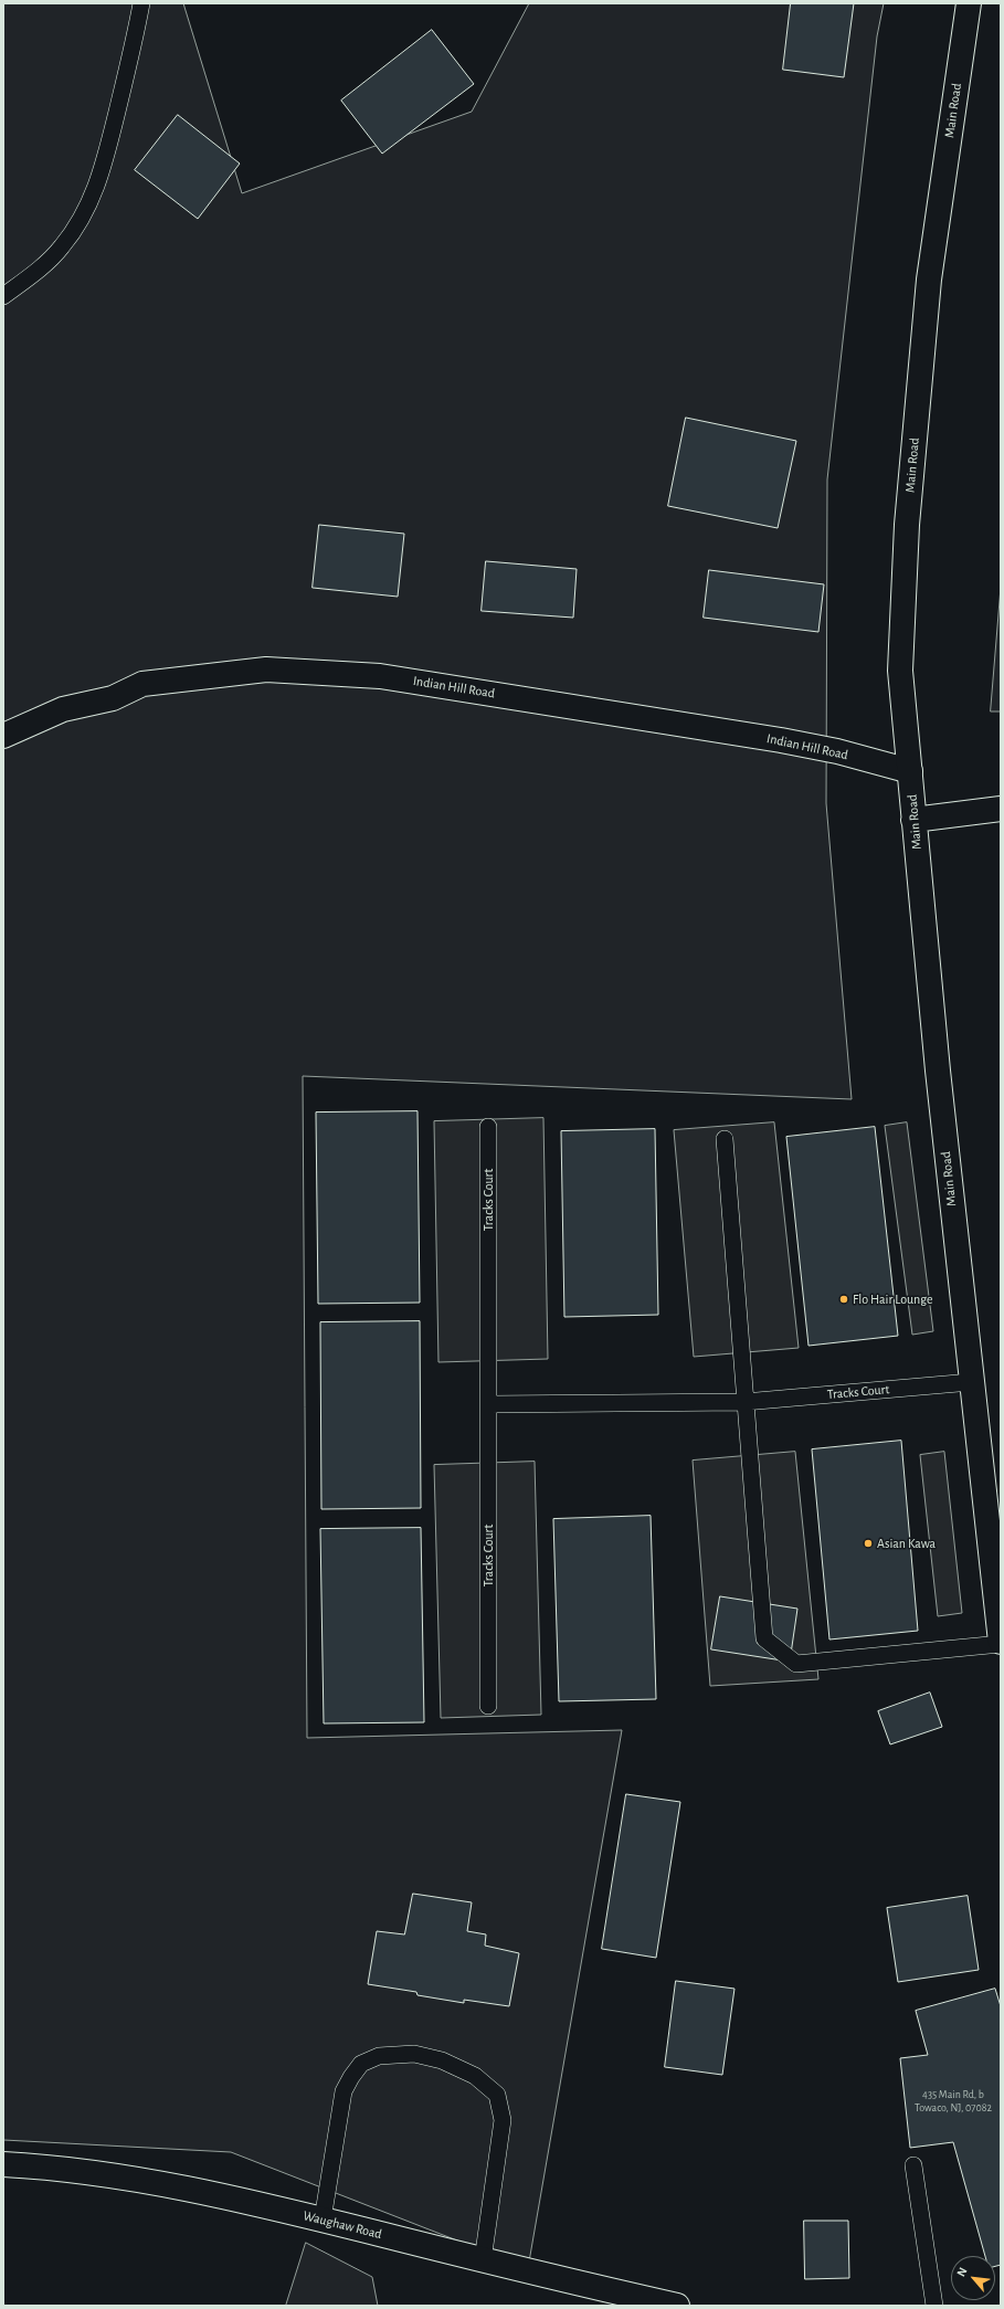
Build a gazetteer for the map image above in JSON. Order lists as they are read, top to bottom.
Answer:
{
  "streets": {
    "main road": ["Main Road", "Indian Hill Road", "Waughaw Road"],
    "lane": ["Tracks Court"]
  },
  "crossings": [
    ["Main Road", "Indian Hill Road"],
    ["Main Road", "Tracks Court"]
  ],
  "places": ["Flo Hair Lounge", "Asian Kawa"],
  "house_numbers": ["435 Main Rd, b Towaco, NJ, 07082"],
  "north": "top left"
}
